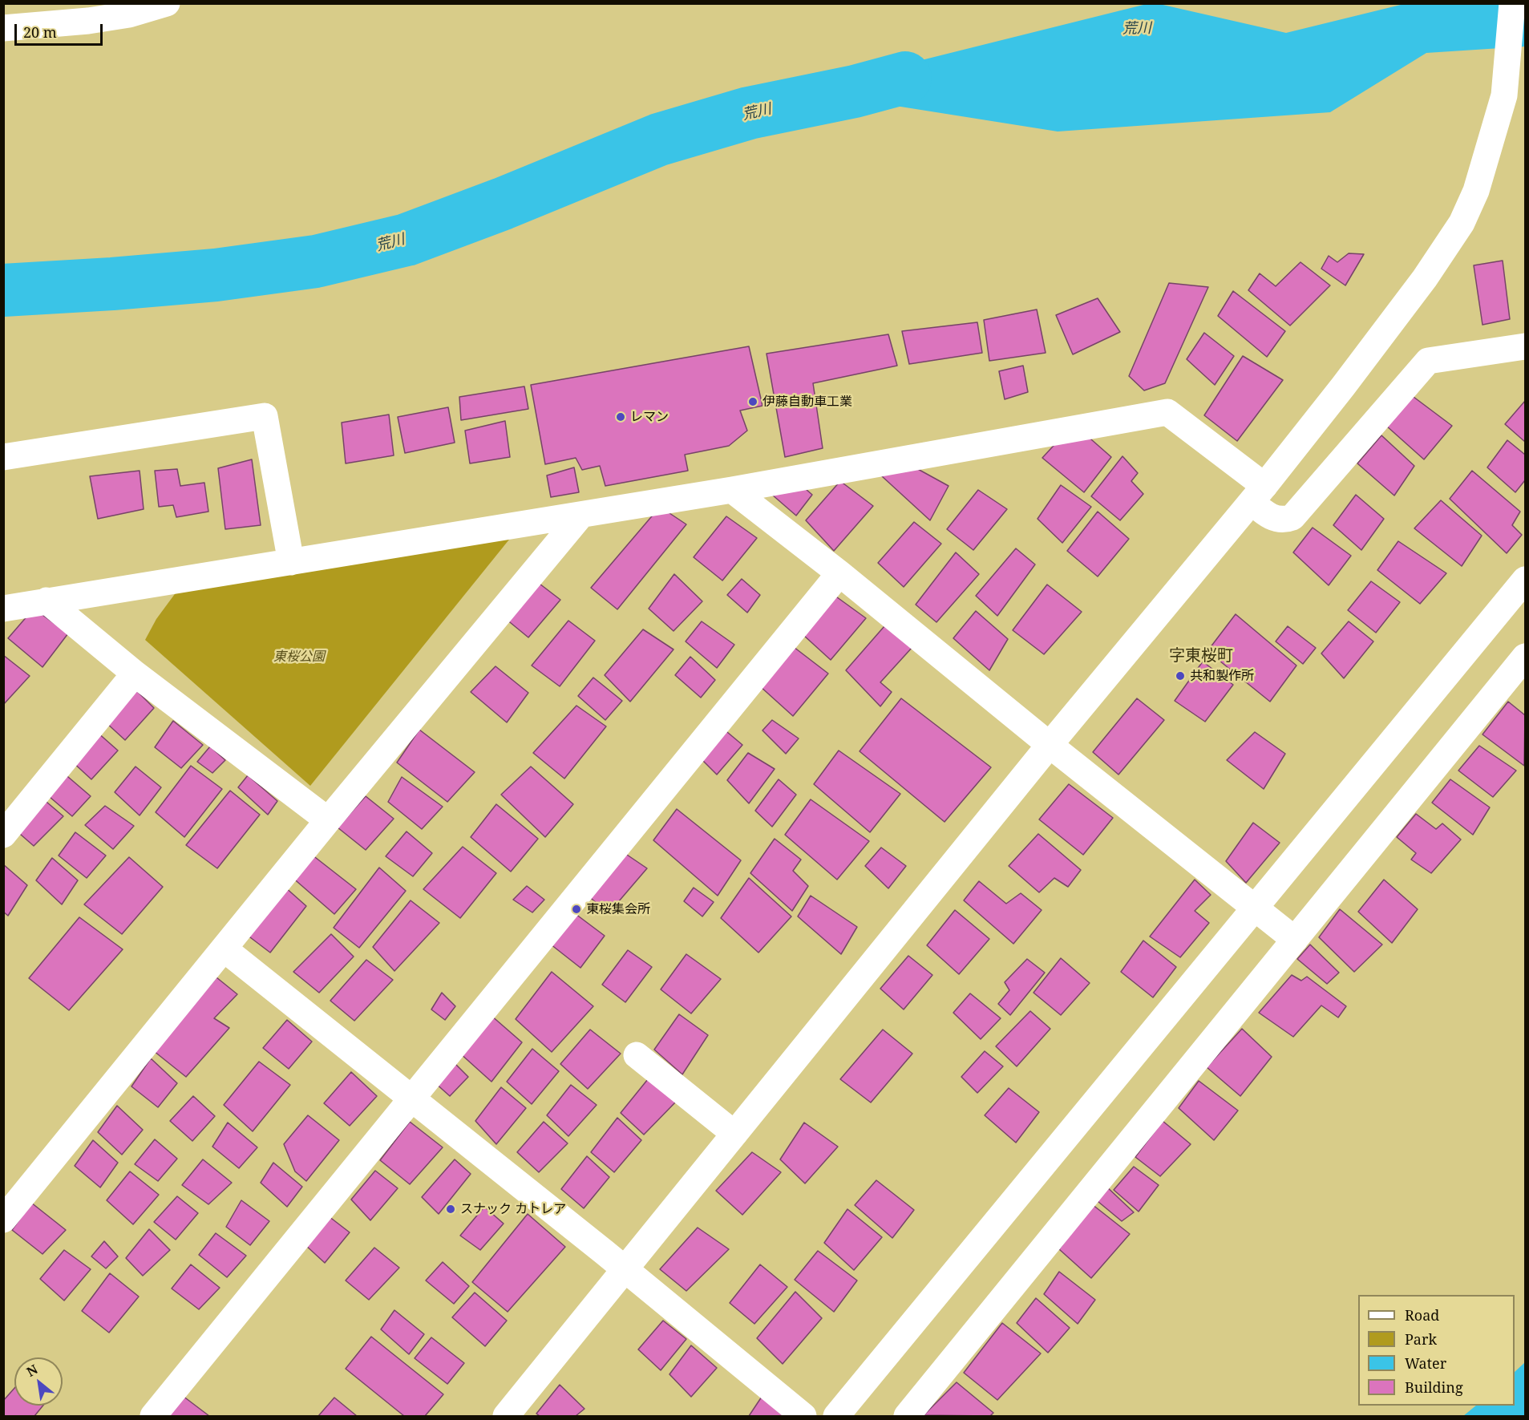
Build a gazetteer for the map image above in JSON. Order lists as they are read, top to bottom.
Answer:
{
  "districts": ["字東桜町"],
  "water": ["荒川"],
  "parks": ["東桜公園"],
  "places": [
    "伊藤自動車工業",
    "レマン",
    "共和製作所",
    "東桜集会所",
    "スナック カトレア"
  ],
  "legend": [
    "Road",
    "Park",
    "Water",
    "Building"
  ],
  "scale_bar": "20 m",
  "north": "top left"
}
